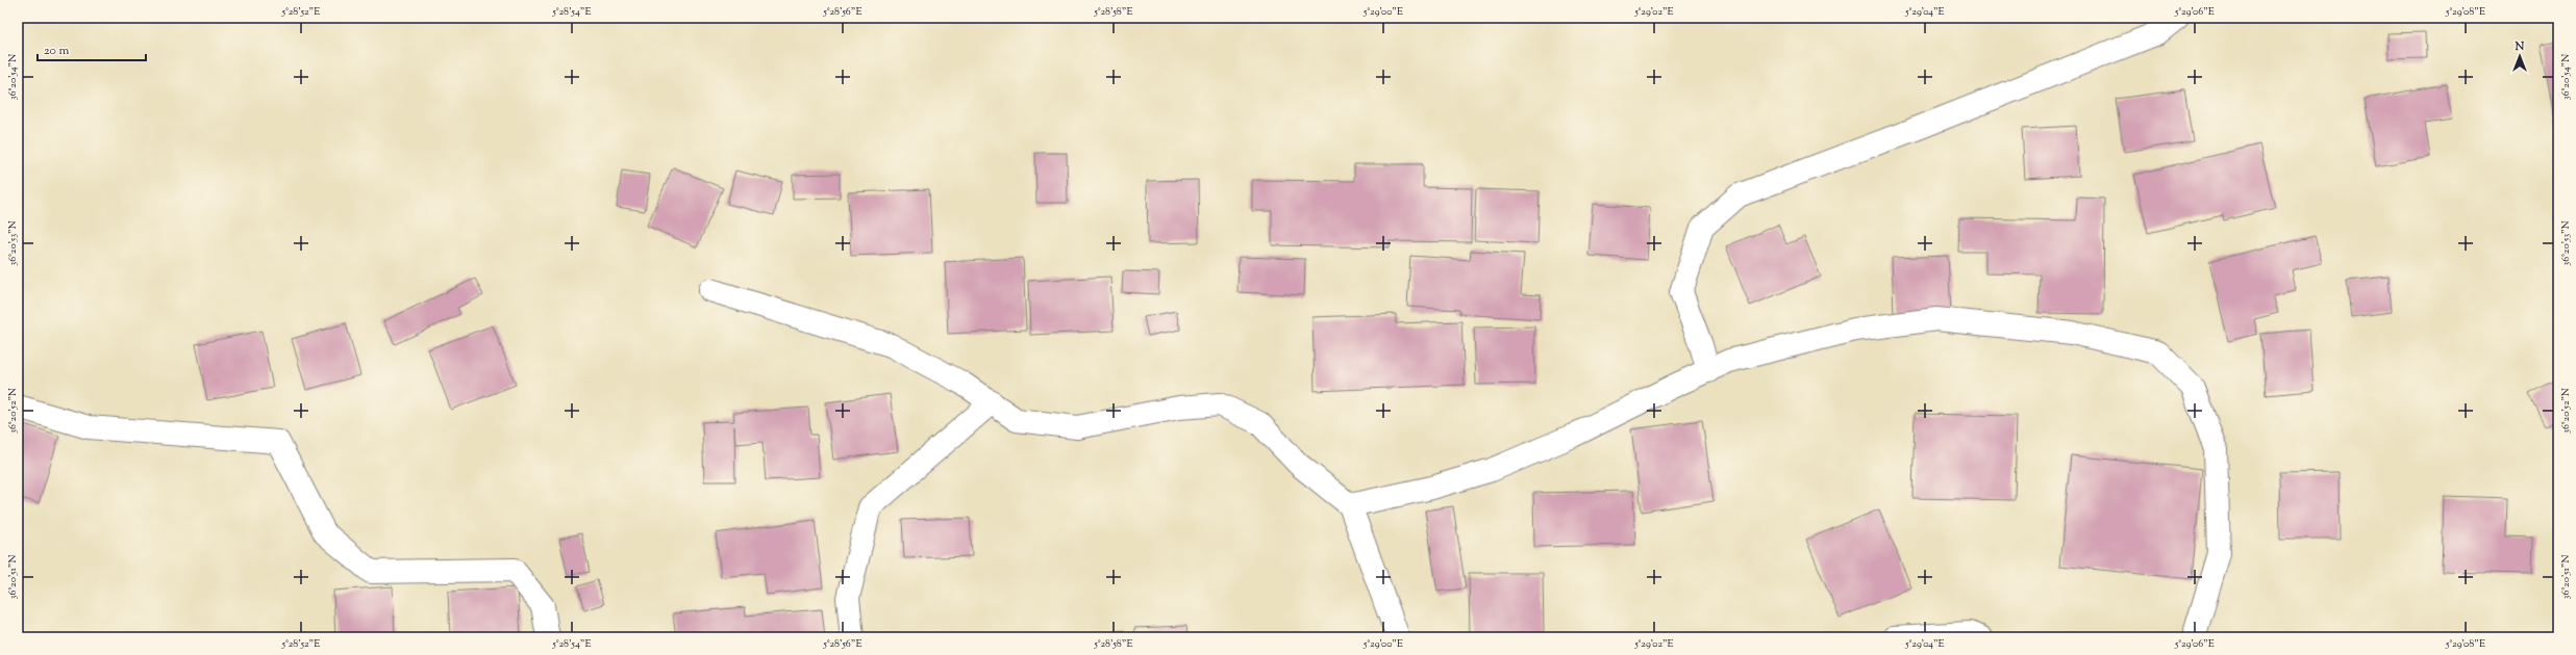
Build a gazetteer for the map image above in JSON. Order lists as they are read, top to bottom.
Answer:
{
  "scale_bar": "20 m",
  "north": "top",
  "coordinates": [
    "5°28'52\"E",
    "5°28'54\"E",
    "5°28'56\"E",
    "5°28'58\"E",
    "5°29'00\"E",
    "5°29'02\"E",
    "5°29'04\"E",
    "5°29'06\"E",
    "5°29'08\"E",
    "36°20'54\"N",
    "36°20'53\"N",
    "36°20'52\"N",
    "36°20'51\"N"
  ]
}
